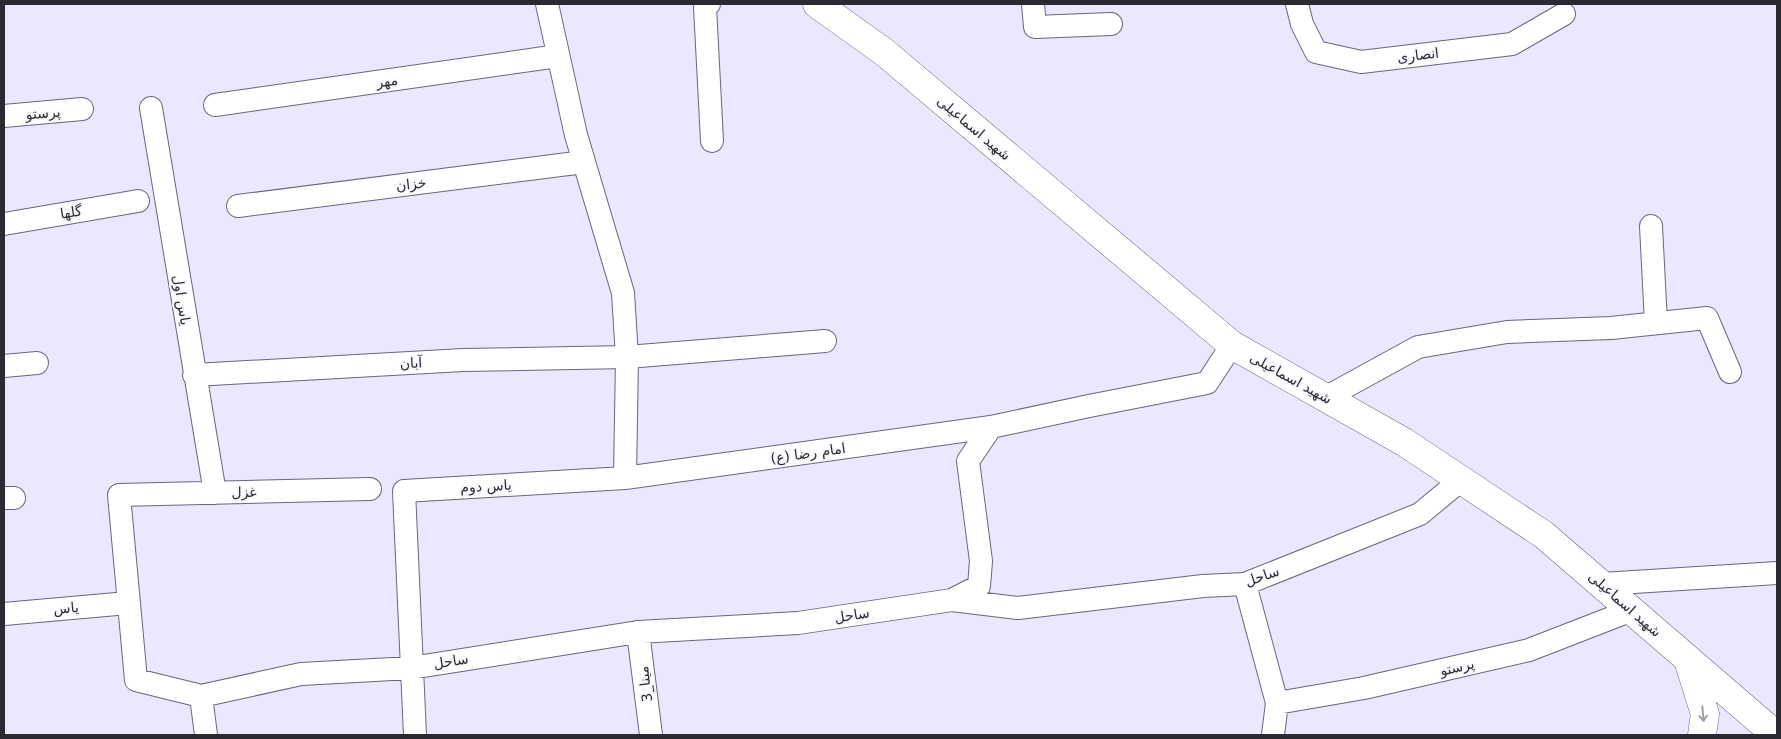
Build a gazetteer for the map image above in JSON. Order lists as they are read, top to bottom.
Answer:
{
  "streets": {
    "street": [
      "انصاری",
      "مهر",
      "پرستو",
      "شهید اسماعیلی",
      "خزان",
      "گلها",
      "یاس اول",
      "آبان",
      "امام رضا (ع)",
      "یاس دوم",
      "غزل",
      "ساحل",
      "یاس",
      "مینا_3"
    ]
  },
  "crossings": [
    ["پرستو", "شهید اسماعیلی"],
    ["شهید اسماعیلی", "ساحل"],
    ["یاس اول", "آبان"],
    ["یاس اول", "غزل"],
    ["امام رضا (ع)", "یاس دوم"],
    ["امام رضا (ع)", "ساحل"],
    ["یاس دوم", "ساحل"],
    ["غزل", "ساحل"],
    ["ساحل", "یاس"],
    ["ساحل", "مینا_3"]
  ]
}
